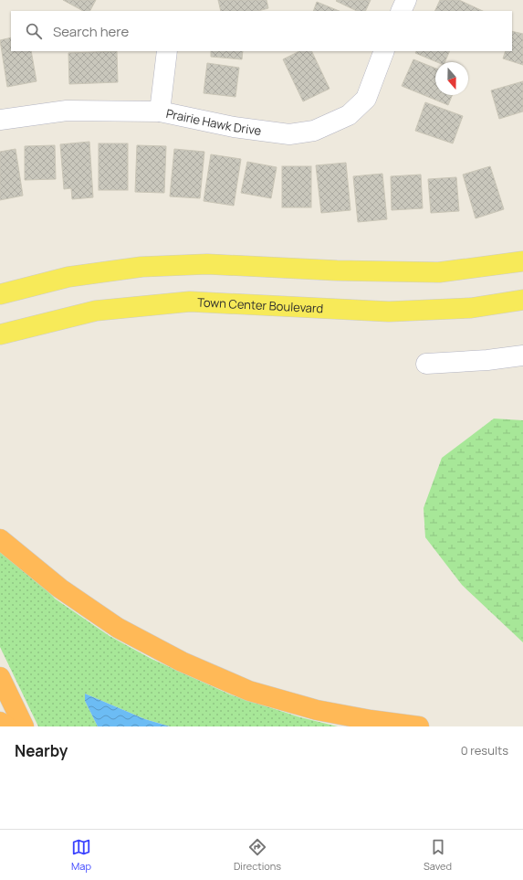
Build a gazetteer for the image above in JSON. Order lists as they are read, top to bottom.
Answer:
{
  "streets": {
    "main road": ["Town Center Boulevard"],
    "street": ["Prairie Hawk Drive"]
  },
  "north": "bottom",
  "page": {
    "search": "Search here",
    "heading": ["Nearby", "0 results"],
    "nav": ["Map", "Directions", "Saved"]
  }
}
